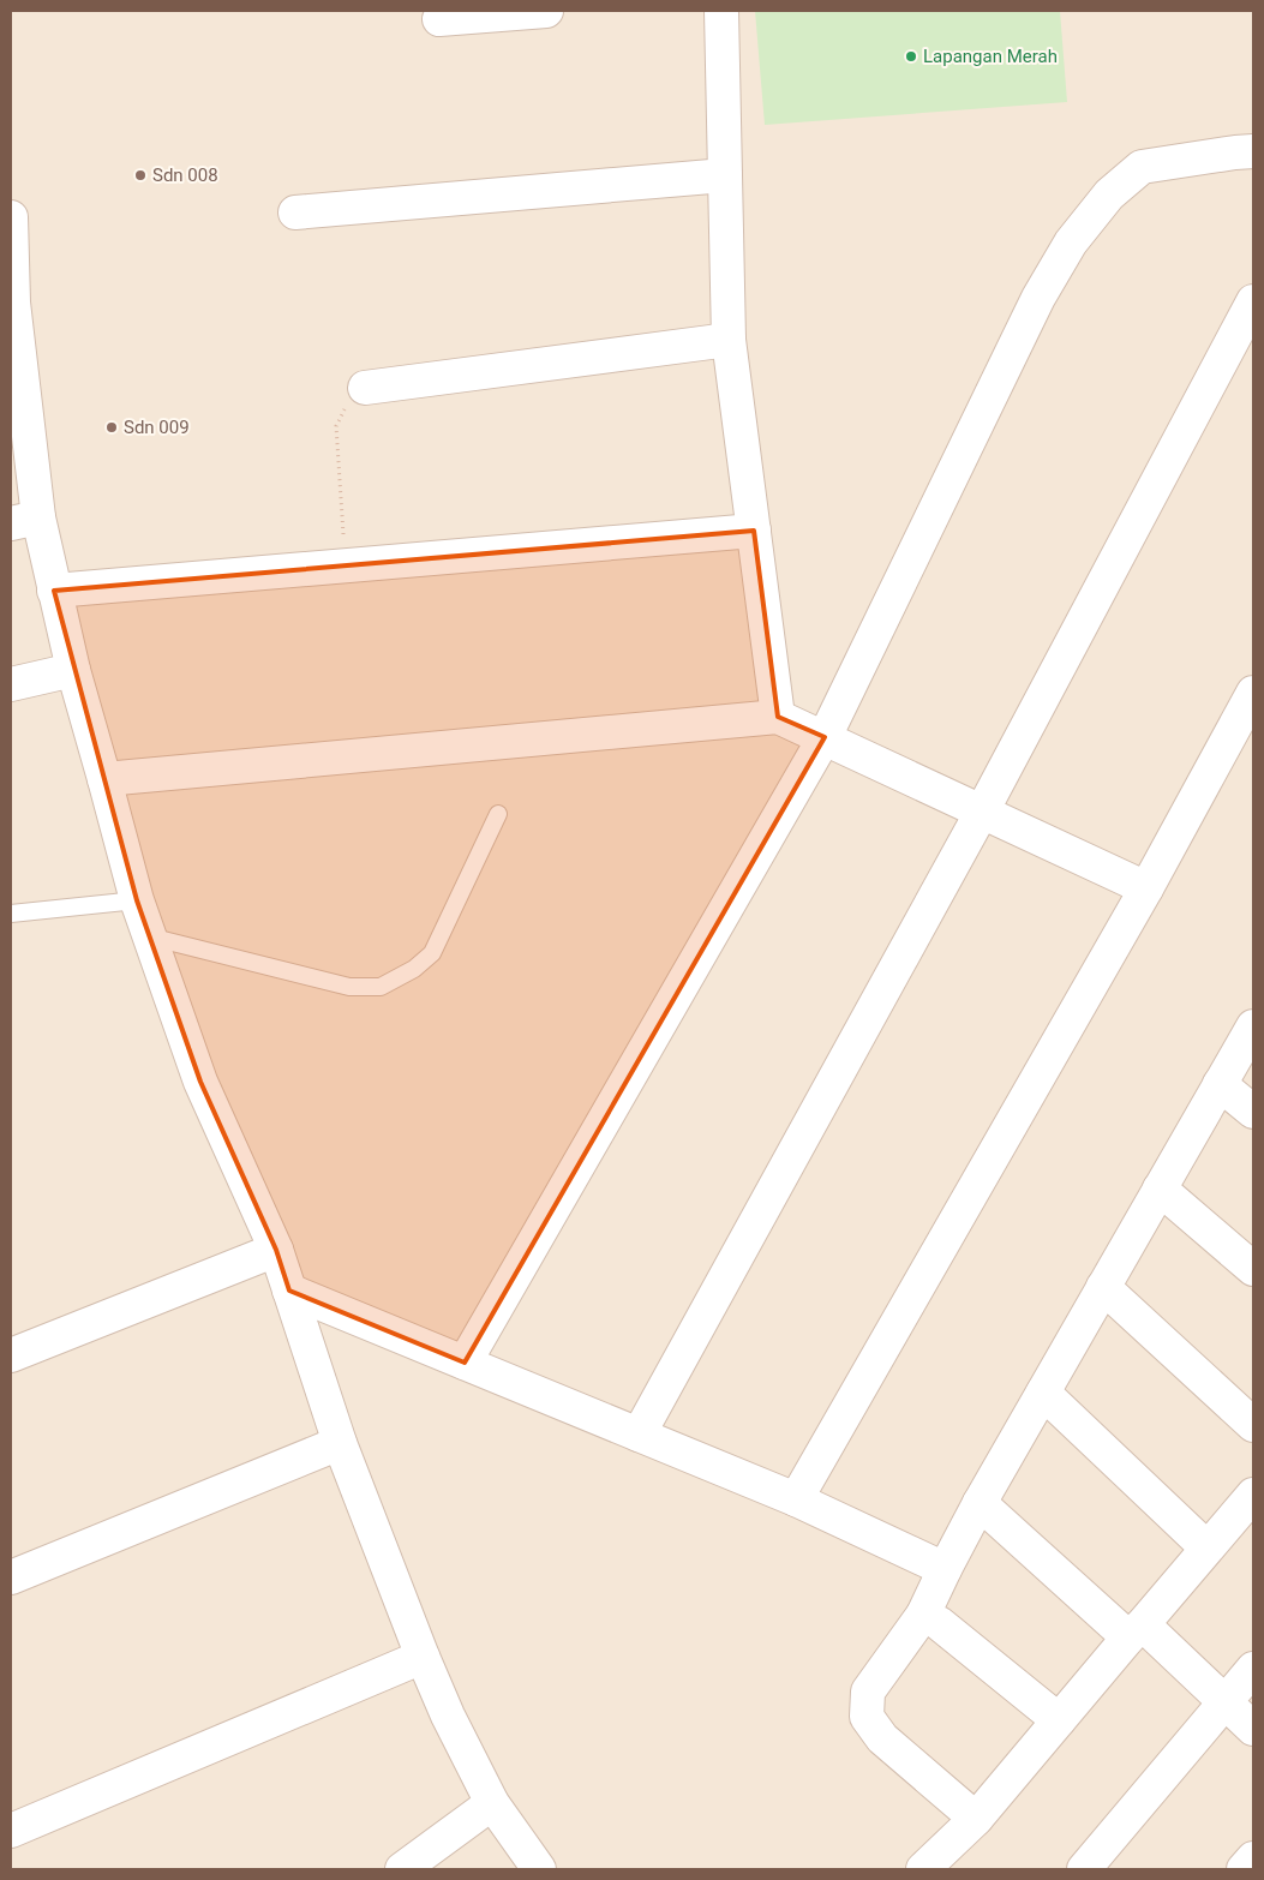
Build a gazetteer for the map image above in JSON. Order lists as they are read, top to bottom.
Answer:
{
  "places": ["Lapangan Merah", "Sdn 008", "Sdn 009"]
}
